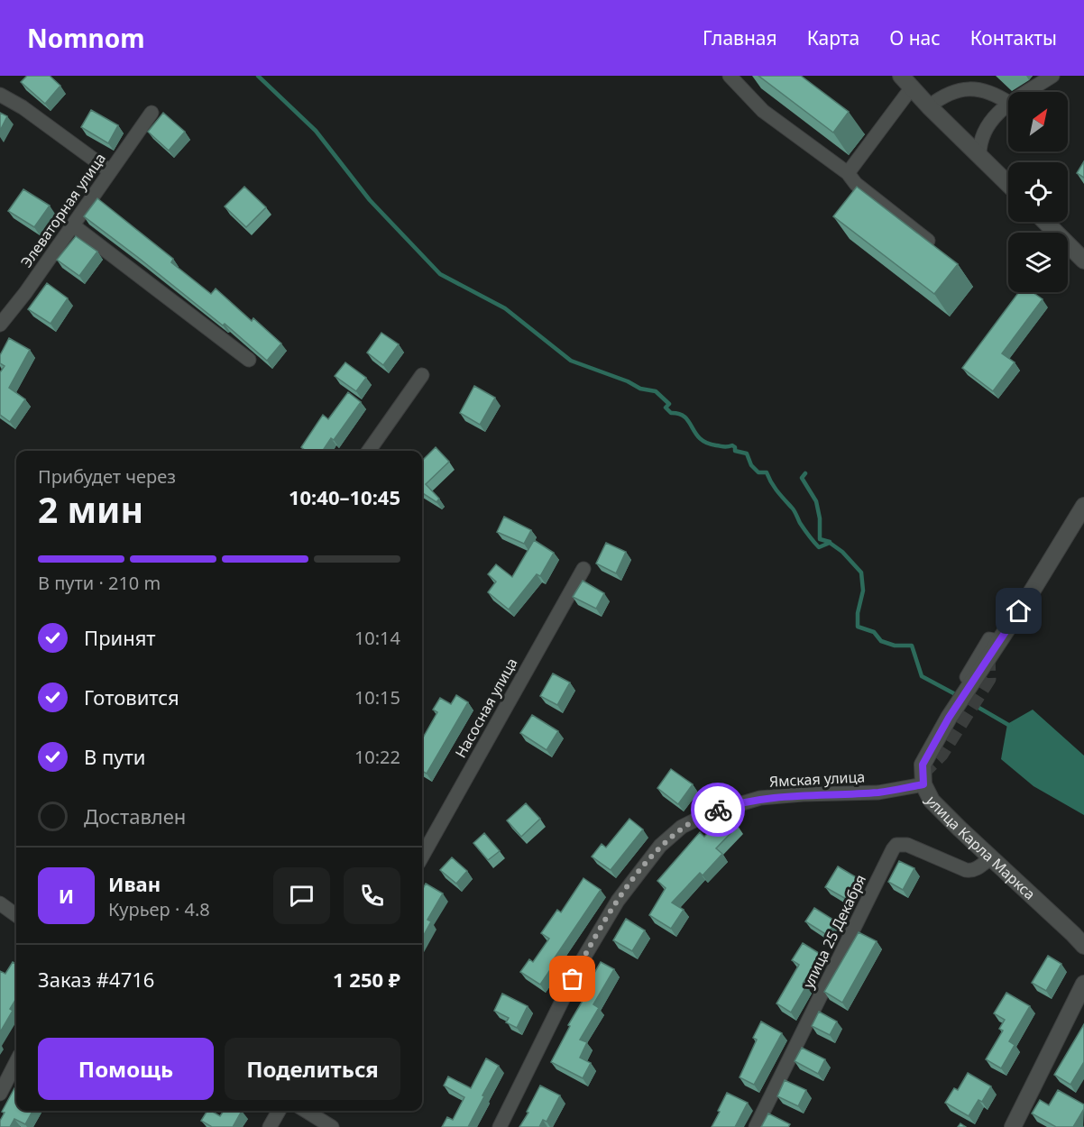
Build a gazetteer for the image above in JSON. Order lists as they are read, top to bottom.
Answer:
{
  "streets": {
    "street": [
      "Элеваторная улица",
      "Насосная улица",
      "Ямская улица",
      "улица Карла Маркса",
      "улица 25 Декабря"
    ]
  },
  "crossings": [
    ["Ямская улица", "улица Карла Маркса"],
    ["улица Карла Маркса", "улица 25 Декабря"]
  ],
  "north": "top right",
  "page": {
    "header": "Nomnom",
    "nav": [
      "Главная",
      "Карта",
      "О нас",
      "Контакты"
    ],
    "heading": ["2 мин", "Прибудет через", "10:40–10:45"],
    "panel": [
      "Иван",
      "Курьер · 4.8",
      "Заказ #4716",
      "1 250 ₽"
    ],
    "bar": "В пути · 210 m",
    "list": [
      ["Принят", "10:14"],
      ["Готовится", "10:15"],
      ["В пути", "10:22"],
      "Доставлен"
    ],
    "round": "И",
    "buttons": ["Помощь", "Поделиться"]
  }
}
